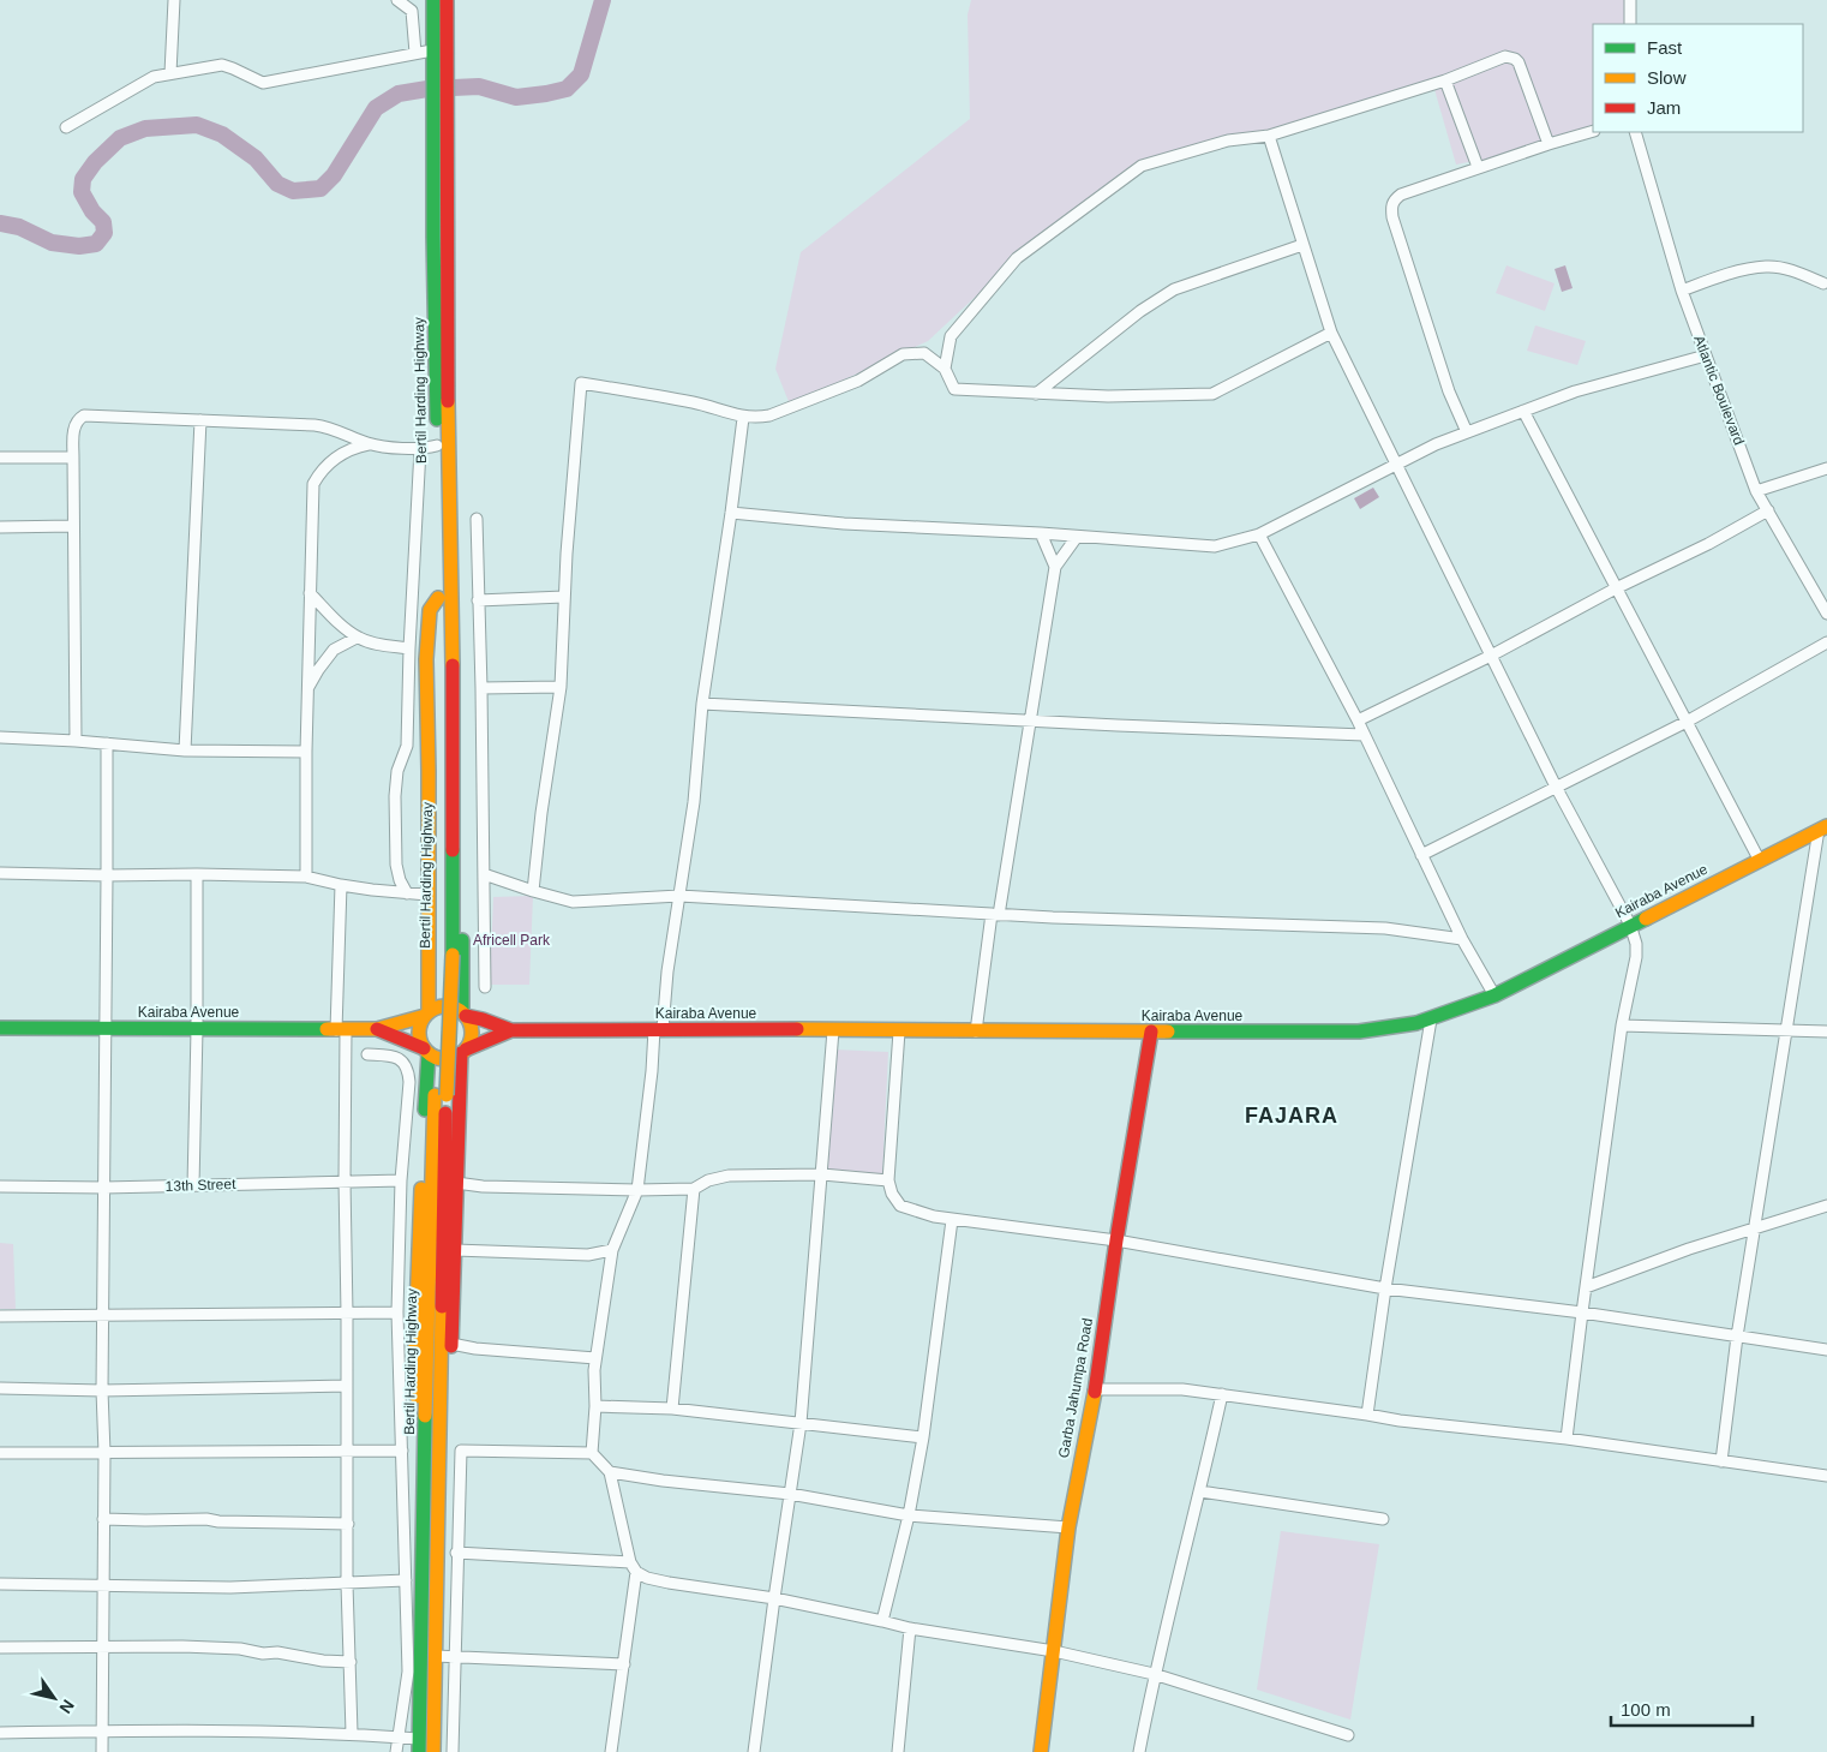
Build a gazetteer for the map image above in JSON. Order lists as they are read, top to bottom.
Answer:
{
  "streets": {
    "main road": ["Bertil Harding Highway", "Kairaba Avenue", "Garba Jahumpa Road"],
    "street": ["Atlantic Boulevard", "13th Street"]
  },
  "crossings": [
    ["Kairaba Avenue", "Garba Jahumpa Road"]
  ],
  "districts": ["FAJARA"],
  "parks": ["Africell Park"],
  "legend": ["Fast", "Slow", "Jam"],
  "scale_bar": "100 m",
  "north": "bottom right"
}
